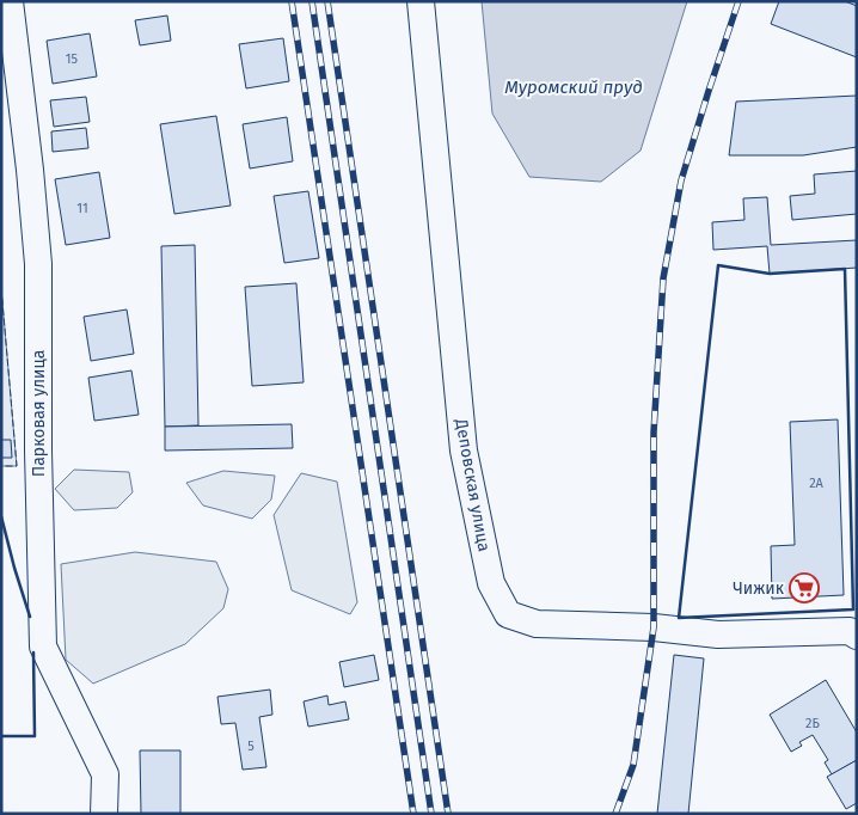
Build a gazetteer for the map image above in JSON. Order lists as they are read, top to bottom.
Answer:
{
  "streets": {
    "street": ["Парковая улица", "Деповская улица"]
  },
  "water": ["Муромский пруд"],
  "places": {
    "supermarket": ["Чижик"]
  },
  "house_numbers": [
    "15",
    "11",
    "2А",
    "2Б",
    "5"
  ]
}
